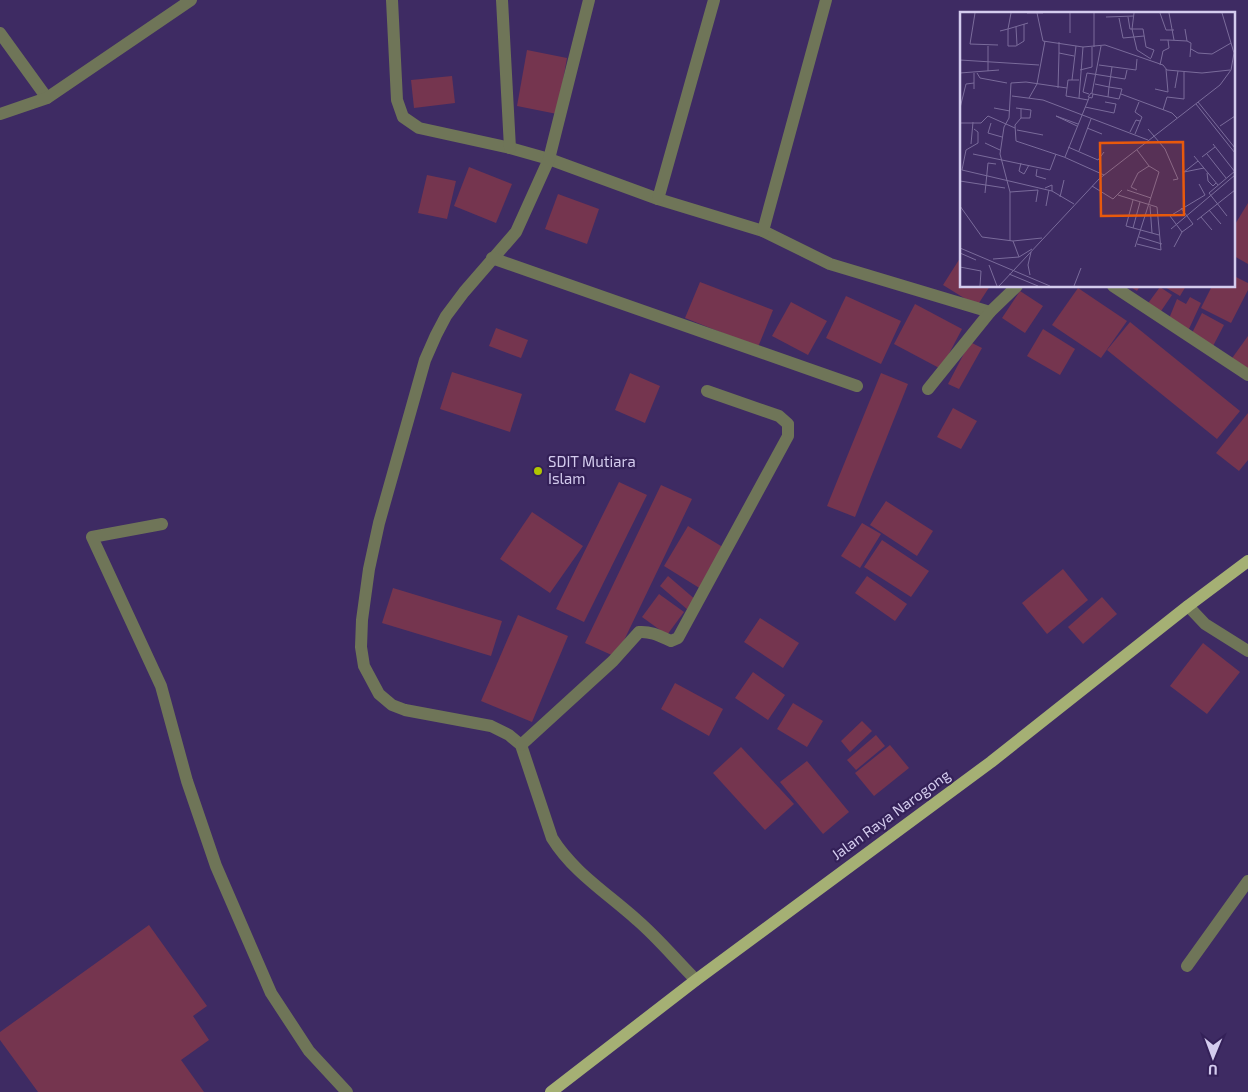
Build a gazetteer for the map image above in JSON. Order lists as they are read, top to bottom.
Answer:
{
  "streets": {
    "main road": ["Jalan Raya Narogong"]
  },
  "places": ["SDIT Mutiara Islam"],
  "north": "bottom"
}
